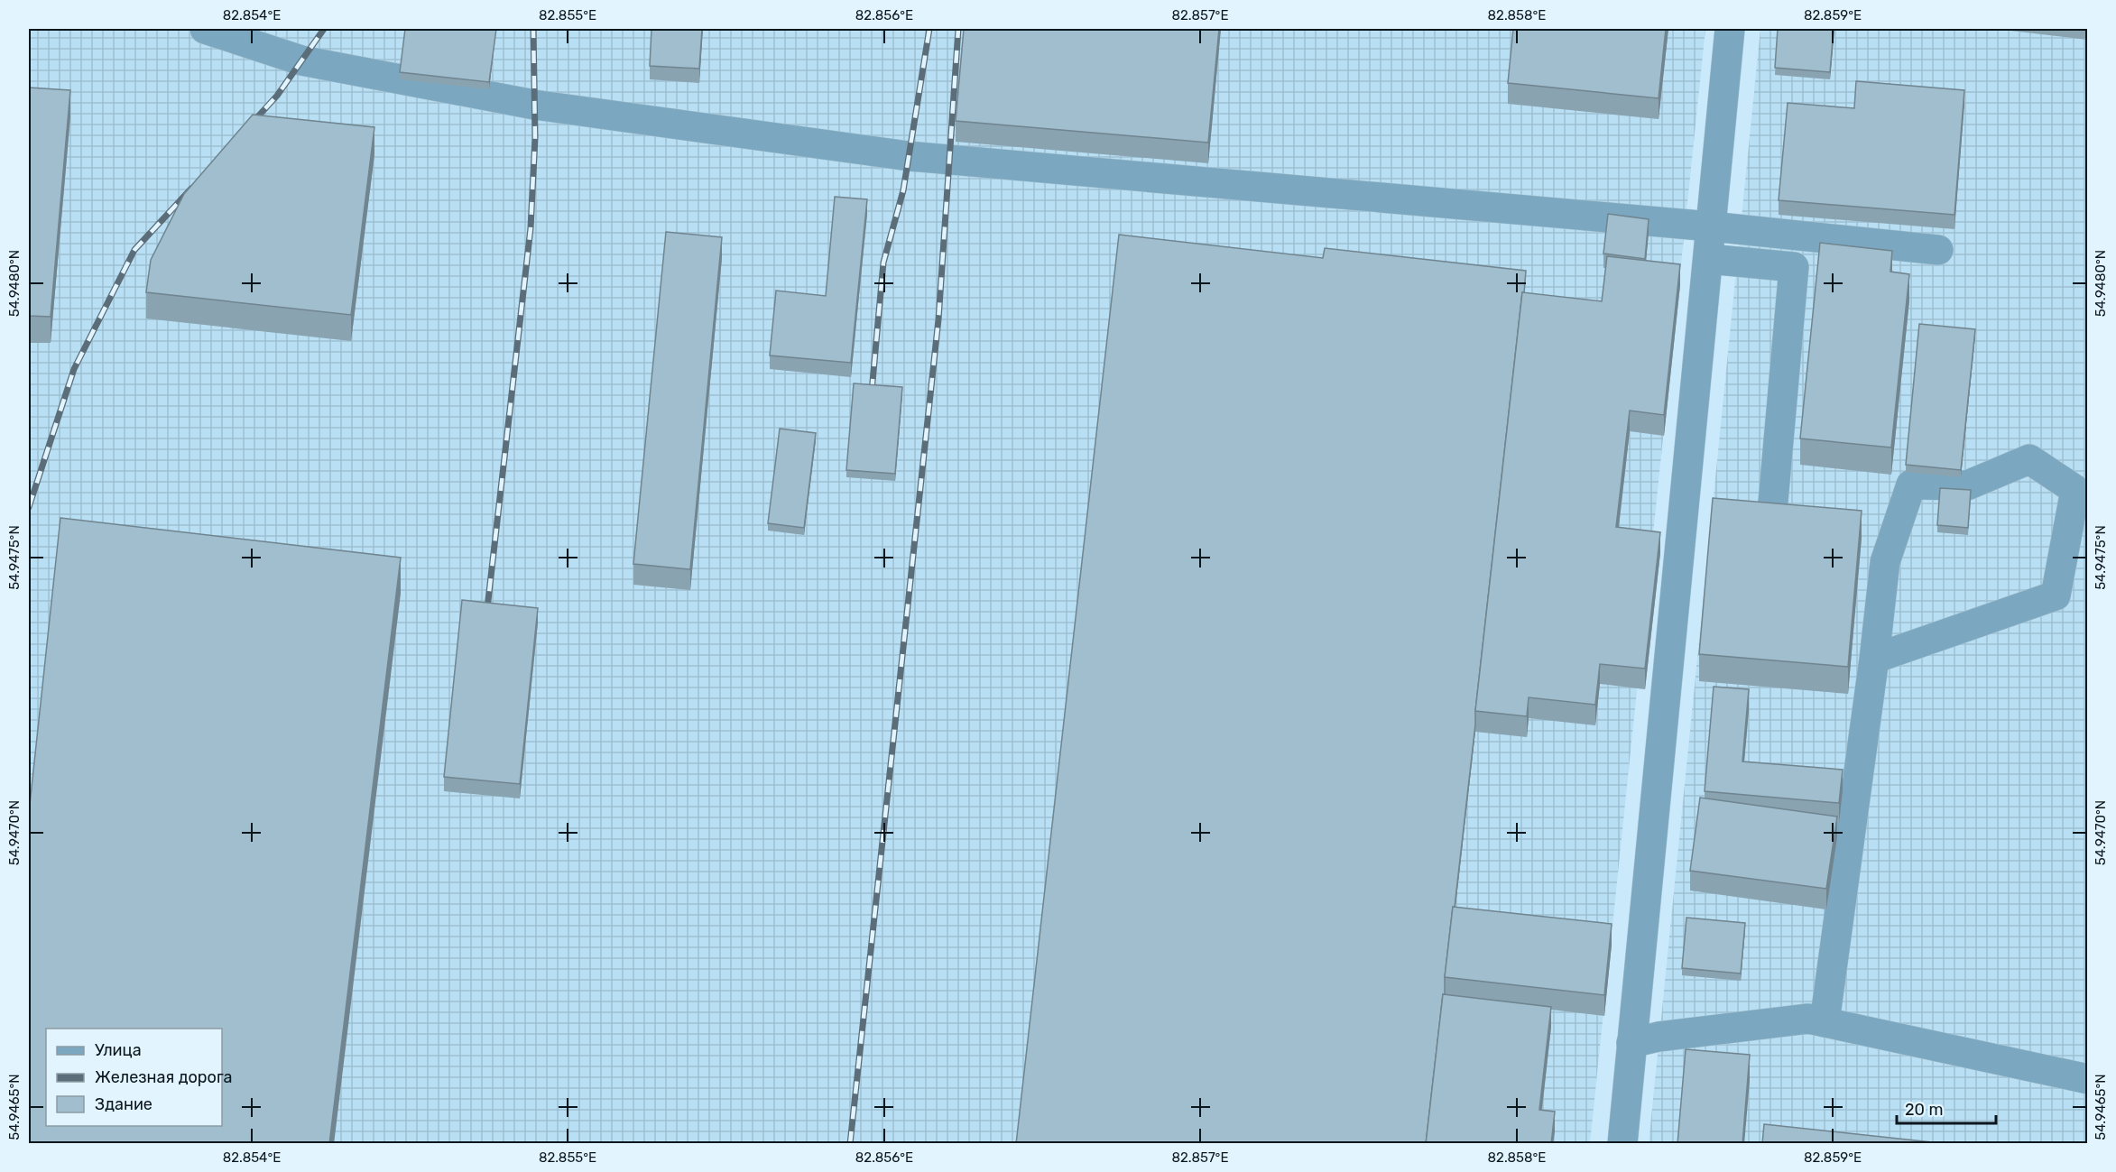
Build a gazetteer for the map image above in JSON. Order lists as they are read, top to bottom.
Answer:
{
  "legend": ["Улица", "Железная дорога", "Здание"],
  "scale_bar": "20 m",
  "coordinates": [
    "82.854°E",
    "82.855°E",
    "82.856°E",
    "82.857°E",
    "82.858°E",
    "82.859°E",
    "54.9480°N",
    "54.9475°N",
    "54.9470°N",
    "54.9465°N"
  ]
}
